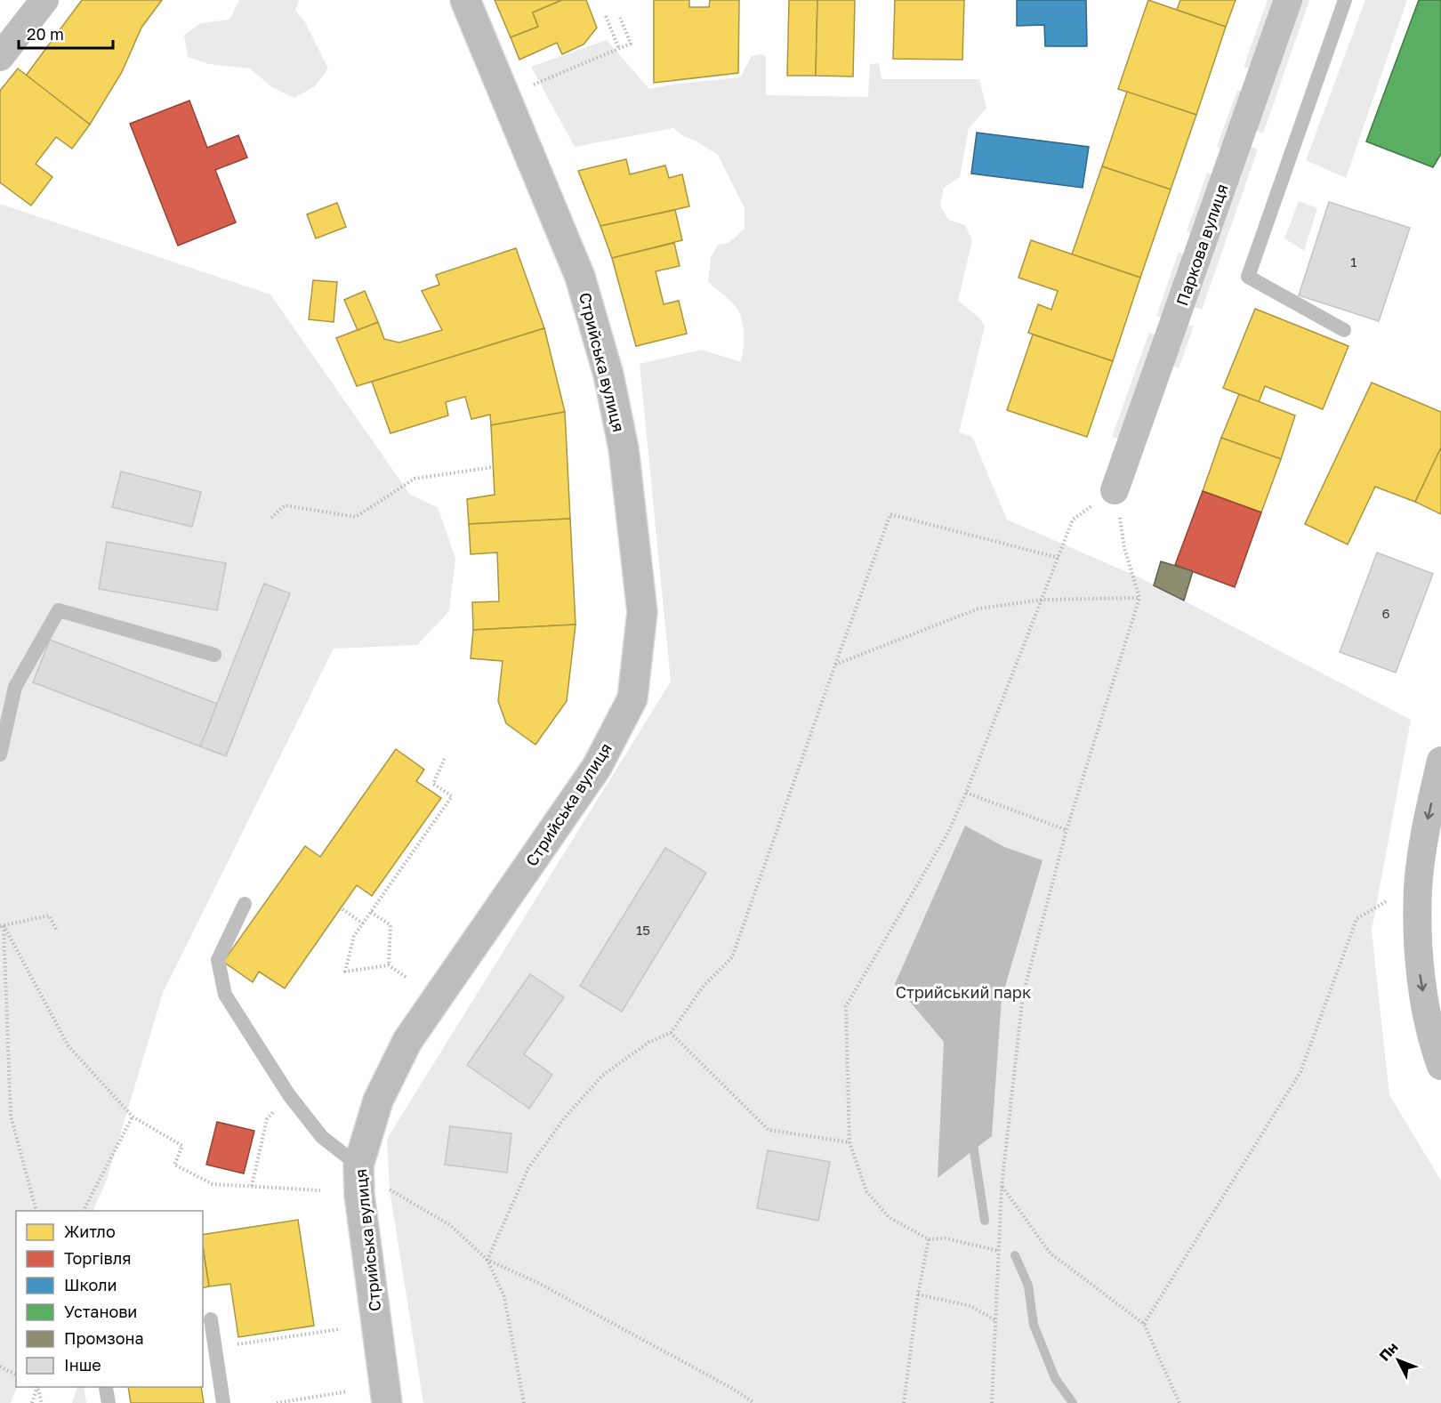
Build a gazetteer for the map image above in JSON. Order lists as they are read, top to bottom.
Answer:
{
  "streets": {
    "main road": ["Стрийська вулиця"],
    "street": ["Паркова вулиця"]
  },
  "parks": ["Стрийський парк"],
  "house_numbers": ["1", "6", "15"],
  "legend": [
    "Житло",
    "Торгівля",
    "Школи",
    "Установи",
    "Промзона",
    "Інше"
  ],
  "scale_bar": "20 m",
  "north": "top left"
}
